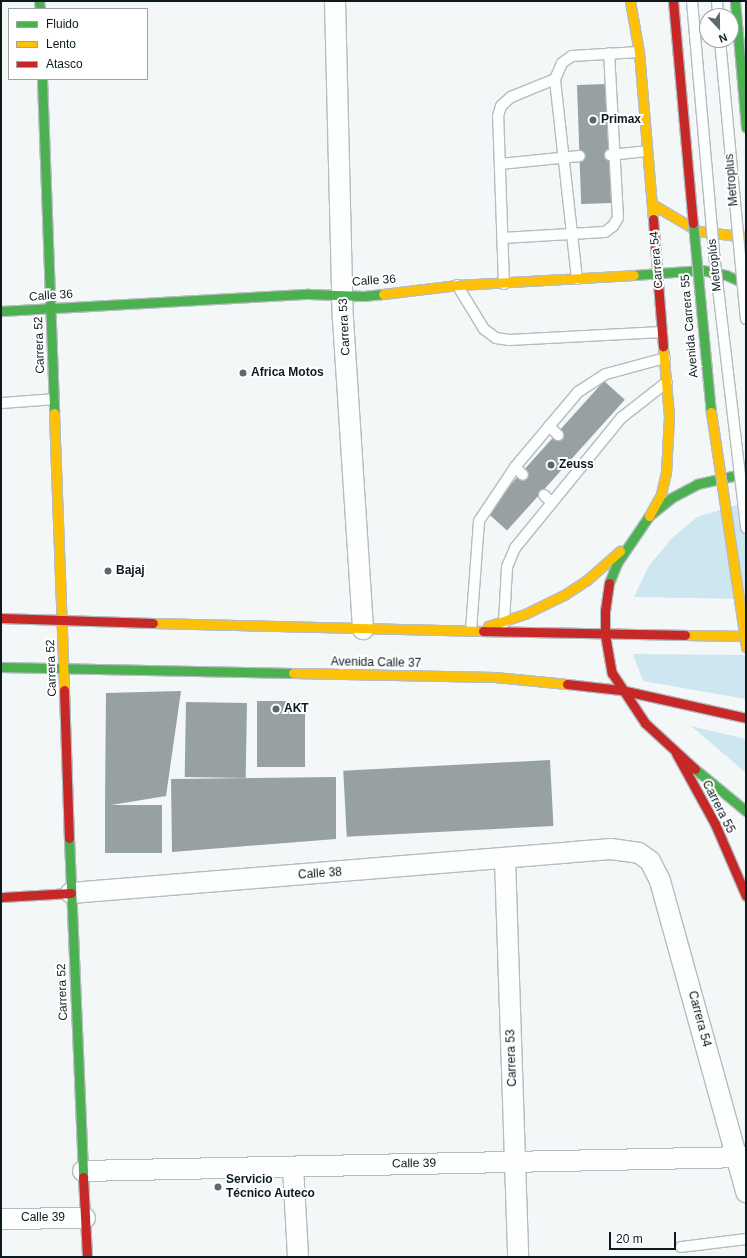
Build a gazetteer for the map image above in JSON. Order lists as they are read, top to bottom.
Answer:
{
  "streets": {
    "main road": [
      "Carrera 54",
      "Calle 36",
      "Avenida Carrera 55",
      "Carrera 52",
      "Avenida Calle 37",
      "Carrera 55",
      "Calle 38"
    ],
    "street": ["Carrera 53", "Calle 39"],
    "lane": ["Metroplus", "Metroplús"]
  },
  "crossings": [
    ["Carrera 54", "Calle 36"],
    ["Carrera 54", "Calle 38"],
    ["Carrera 54", "Calle 39"],
    ["Calle 36", "Carrera 53"],
    ["Calle 36", "Carrera 52"],
    ["Carrera 53", "Calle 38"],
    ["Carrera 53", "Calle 39"],
    ["Carrera 52", "Avenida Calle 37"],
    ["Carrera 52", "Calle 38"],
    ["Carrera 52", "Calle 39"]
  ],
  "places": [
    "Primax",
    "Africa Motos",
    "Zeuss",
    "Bajaj",
    "AKT",
    "Servicio Técnico Auteco"
  ],
  "legend": ["Fluido", "Lento", "Atasco"],
  "scale_bar": "20 m",
  "north": "bottom"
}
